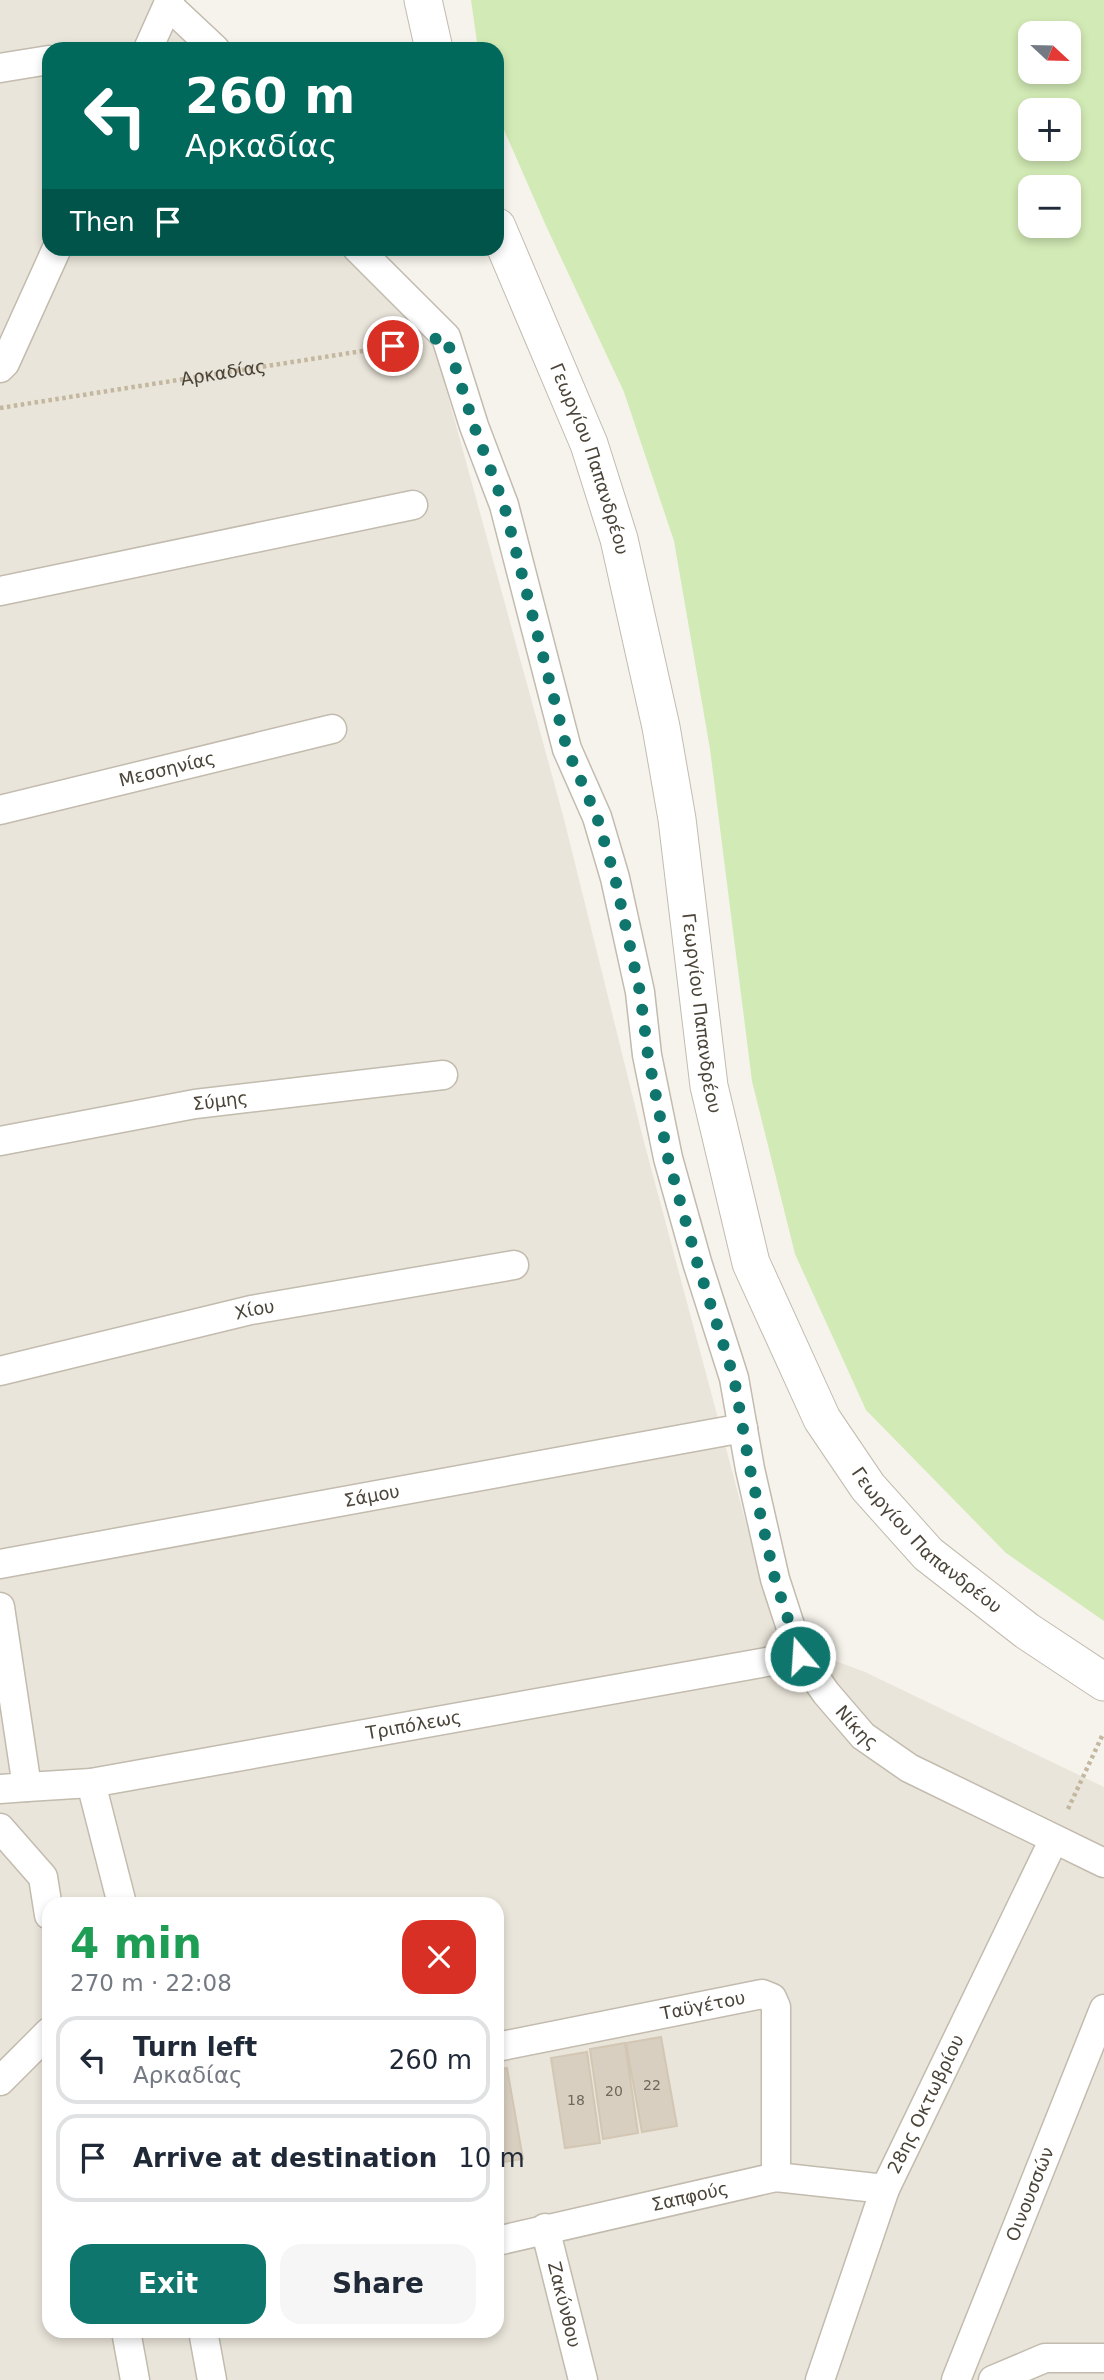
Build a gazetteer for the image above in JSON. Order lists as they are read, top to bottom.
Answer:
{
  "streets": {
    "street": [
      "Γεωργίου Παπανδρέου",
      "Μεσσηνίας",
      "Σύμης",
      "Χίου",
      "Σάμου",
      "Τριπόλεως",
      "Νίκης",
      "Ταϋγέτου",
      "28ης Οκτωβρίου",
      "Οινουσσών",
      "Σαπφούς",
      "Ζακύνθου"
    ],
    "path": ["Αρκαδίας"]
  },
  "crossings": [
    ["Αρκαδίας", "Νίκης"],
    ["Σάμου", "Νίκης"],
    ["Τριπόλεως", "Νίκης"],
    ["Νίκης", "28ης Οκτωβρίου"],
    ["Ταϋγέτου", "Σαπφούς"],
    ["28ης Οκτωβρίου", "Σαπφούς"],
    ["Σαπφούς", "Ζακύνθου"]
  ],
  "house_numbers": ["22", "20", "18"],
  "north": "right",
  "page": {
    "map_buttons": ["+", "−"],
    "turn": ["260 m", "Αρκαδίας"],
    "then": "Then",
    "heading": ["4 min", "270 m · 22:08"],
    "list": [
      {
        "name": "Turn left",
        "note": "Αρκαδίας",
        "value": "260 m"
      },
      {
        "name": "Arrive at destination",
        "value": "10 m"
      }
    ],
    "buttons": ["Exit", "Share"]
  }
}
